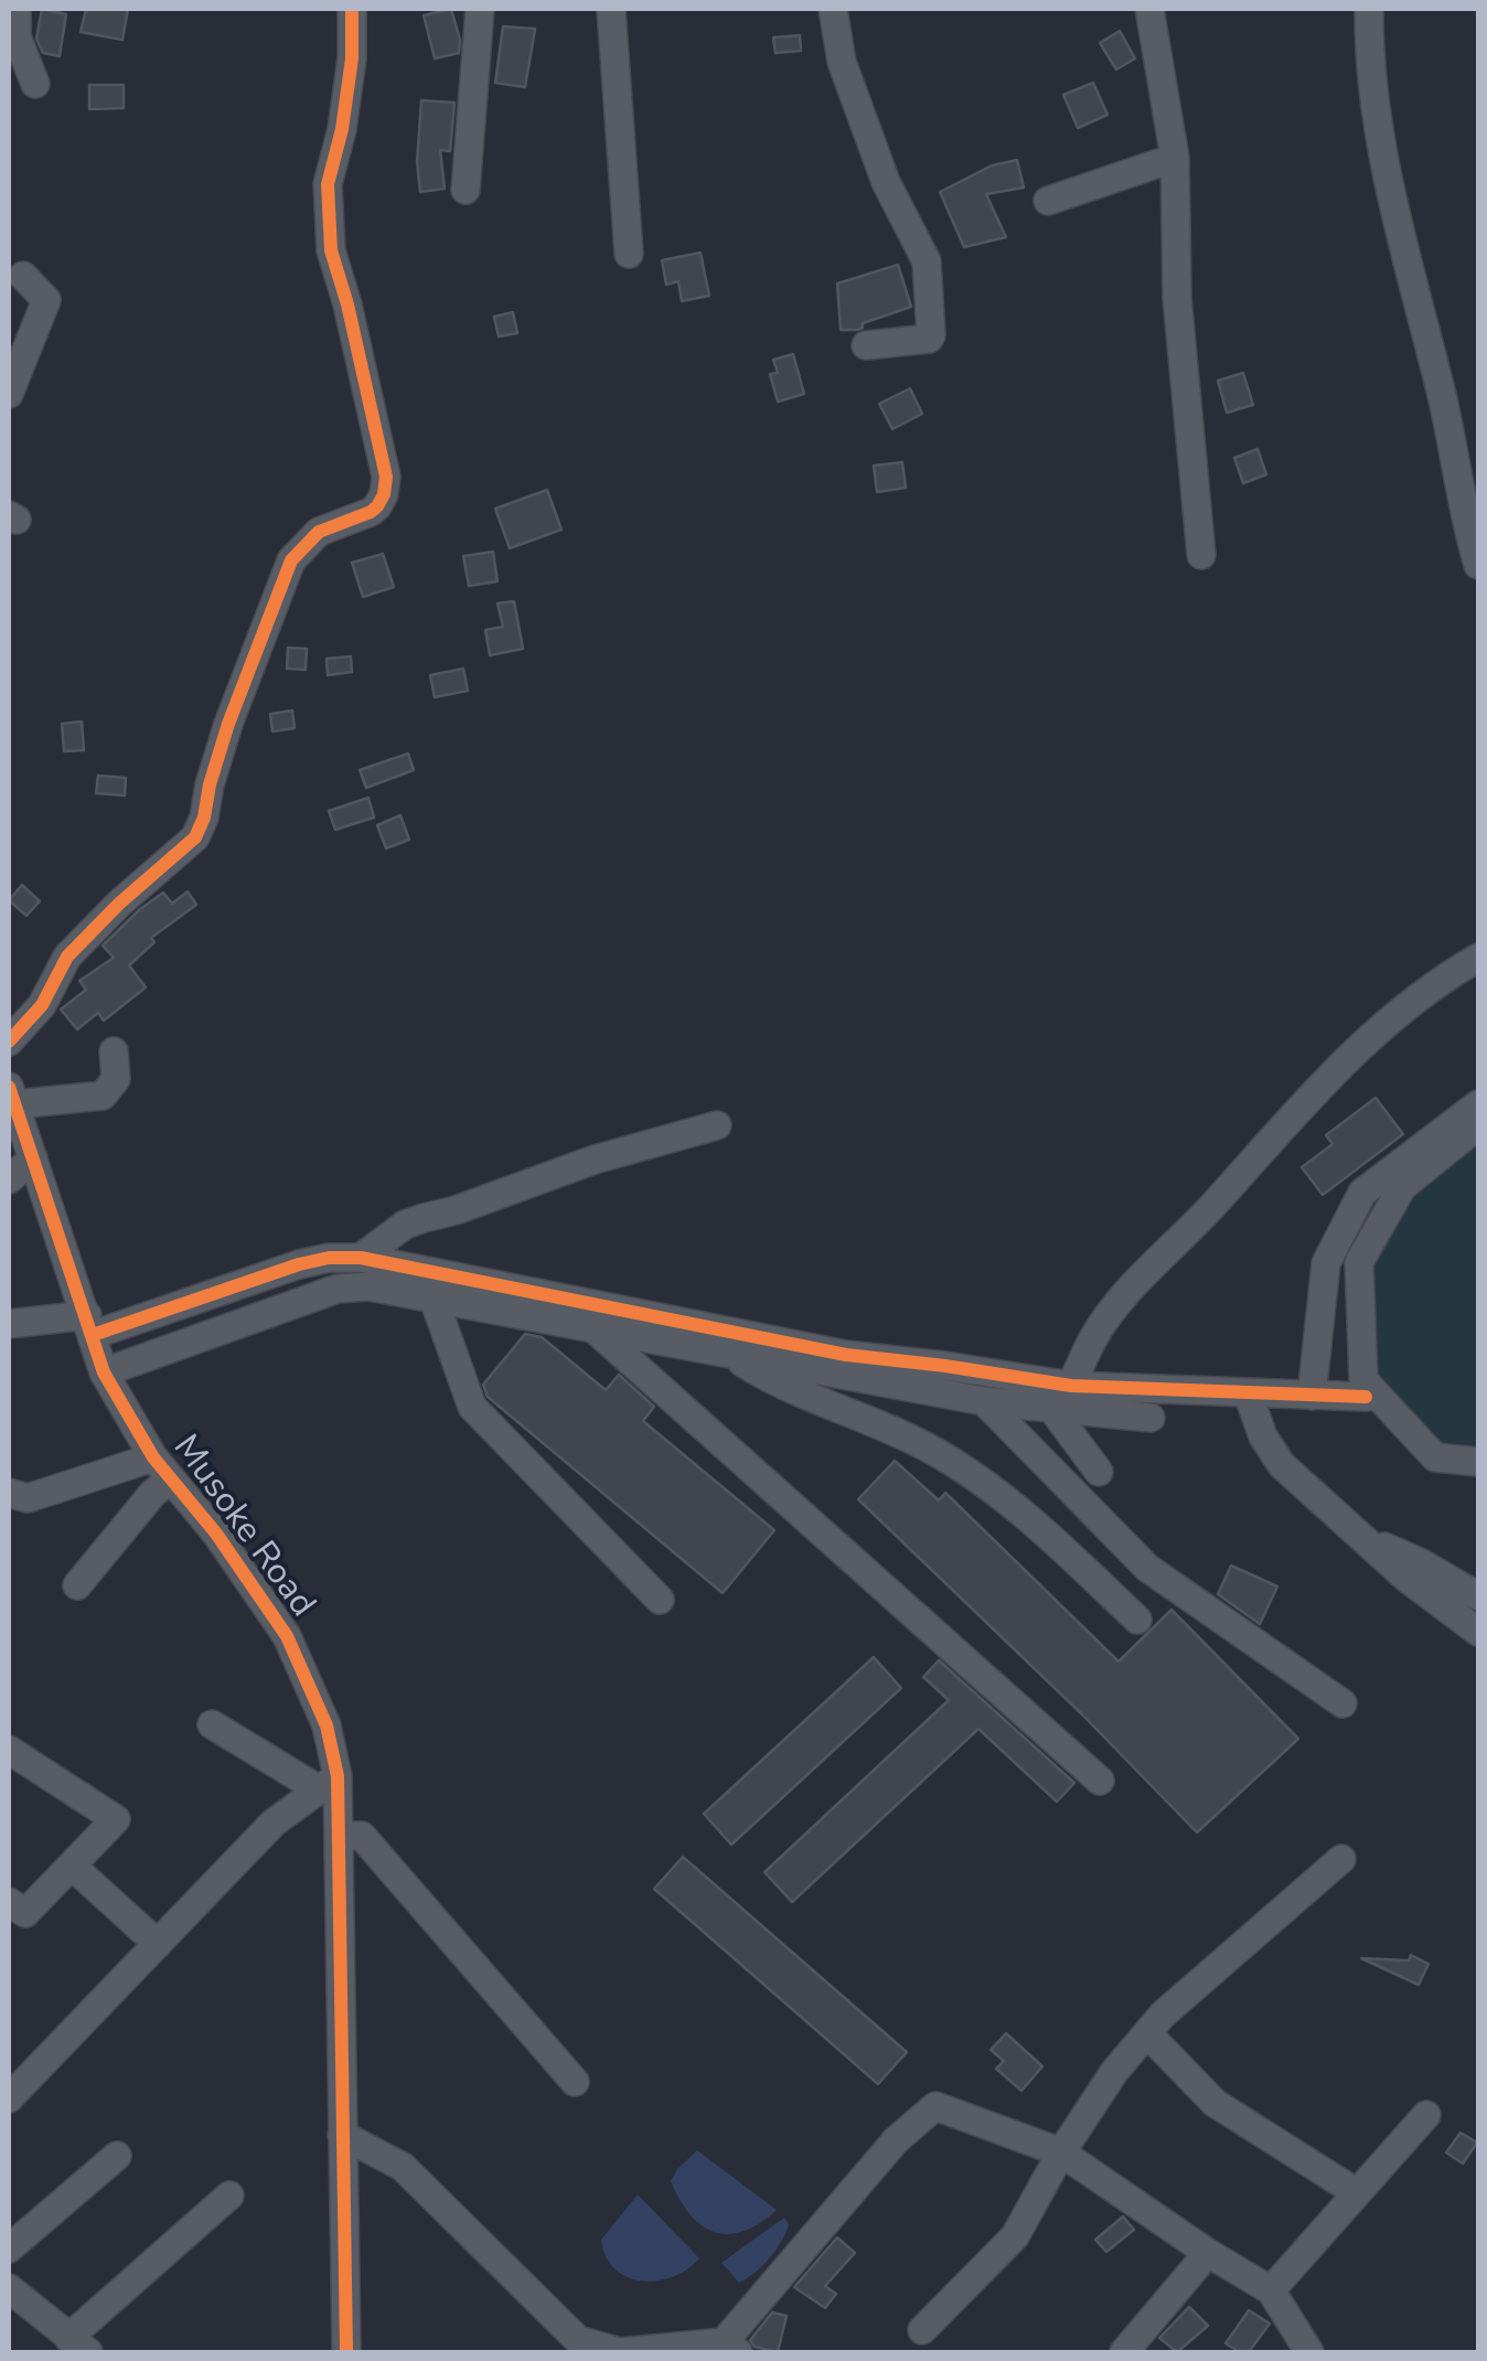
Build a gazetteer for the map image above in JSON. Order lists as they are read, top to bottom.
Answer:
{
  "streets": {
    "street": ["Musoke Road"]
  }
}
